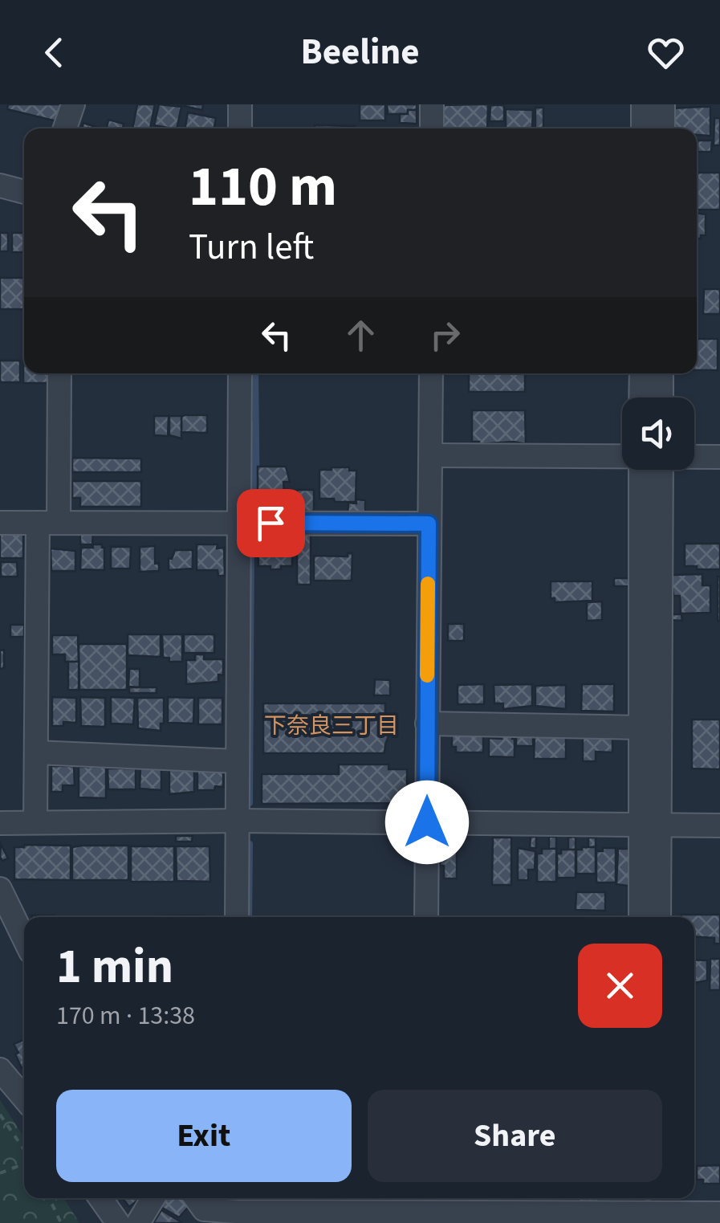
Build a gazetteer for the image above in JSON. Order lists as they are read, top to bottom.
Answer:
{
  "districts": ["下奈良三丁目"],
  "page": {
    "header": "Beeline",
    "turn": ["110 m", "Turn left"],
    "heading": ["1 min", "170 m · 13:38"],
    "buttons": ["Exit", "Share"]
  }
}
